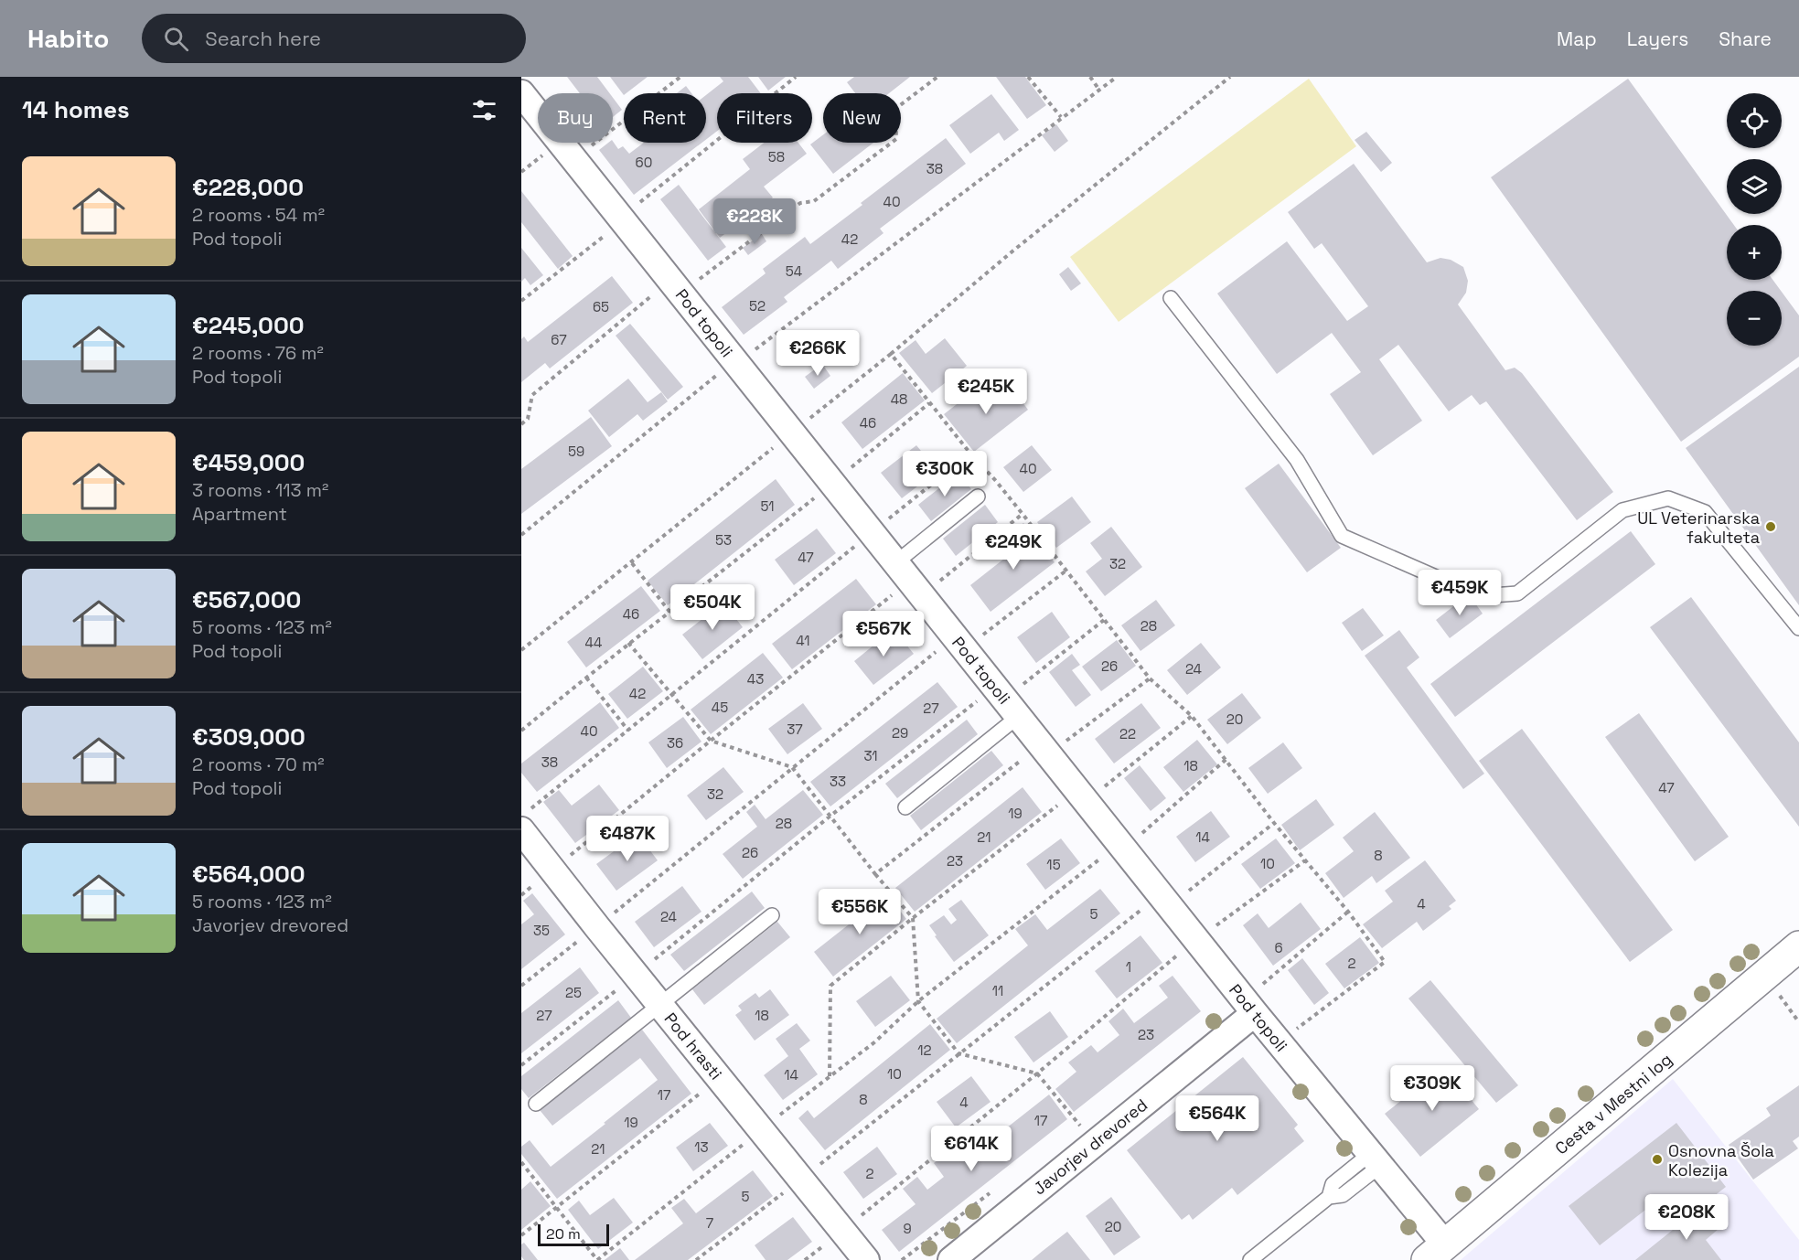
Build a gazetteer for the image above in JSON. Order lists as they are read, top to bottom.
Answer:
{
  "streets": {
    "street": [
      "Pod topoli",
      "Pod hrasti",
      "Cesta v Mestni log",
      "Javorjev drevored"
    ]
  },
  "crossings": [
    ["Pod topoli", "Cesta v Mestni log"],
    ["Pod topoli", "Javorjev drevored"]
  ],
  "places": ["UL Veterinarska fakulteta", "Osnovna Šola Kolezija"],
  "house_numbers": [
    "58",
    "60",
    "38",
    "40",
    "42",
    "54",
    "52",
    "65",
    "67",
    "48",
    "46",
    "59",
    "40",
    "51",
    "53",
    "47",
    "32",
    "46",
    "28",
    "41",
    "44",
    "26",
    "24",
    "43",
    "42",
    "45",
    "27",
    "20",
    "37",
    "40",
    "29",
    "22",
    "36",
    "31",
    "38",
    "18",
    "33",
    "47",
    "32",
    "19",
    "28",
    "21",
    "14",
    "26",
    "8",
    "23",
    "10",
    "15",
    "4",
    "5",
    "24",
    "35",
    "6",
    "2",
    "1",
    "11",
    "25",
    "27",
    "18",
    "23",
    "12",
    "10",
    "14",
    "17",
    "8",
    "4",
    "17",
    "19",
    "13",
    "21",
    "2",
    "5",
    "7",
    "20",
    "9"
  ],
  "scale_bar": "20 m",
  "page": {
    "header": "Habito",
    "search": "Search here",
    "nav": ["Map", "Layers", "Share"],
    "heading": "14 homes",
    "map_buttons": ["+", "−"],
    "chip": [
      "Buy",
      "Rent",
      "Filters",
      "New"
    ],
    "list": [
      {
        "name": "€228,000",
        "note": "2 rooms · 54 m² · Pod topoli"
      },
      {
        "name": "€245,000",
        "note": "2 rooms · 76 m² · Pod topoli"
      },
      {
        "name": "€459,000",
        "note": "3 rooms · 113 m² · Apartment"
      },
      {
        "name": "€567,000",
        "note": "5 rooms · 123 m² · Pod topoli"
      },
      {
        "name": "€309,000",
        "note": "2 rooms · 70 m² · Pod topoli"
      },
      {
        "name": "€564,000",
        "note": "5 rooms · 123 m² · Javorjev drevored"
      }
    ],
    "price": [
      "€228K",
      "€266K",
      "€245K",
      "€300K",
      "€249K",
      "€459K",
      "€504K",
      "€567K",
      "€487K",
      "€556K",
      "€309K",
      "€564K",
      "€614K",
      "€208K"
    ],
    "scale": "20 m"
  }
}
